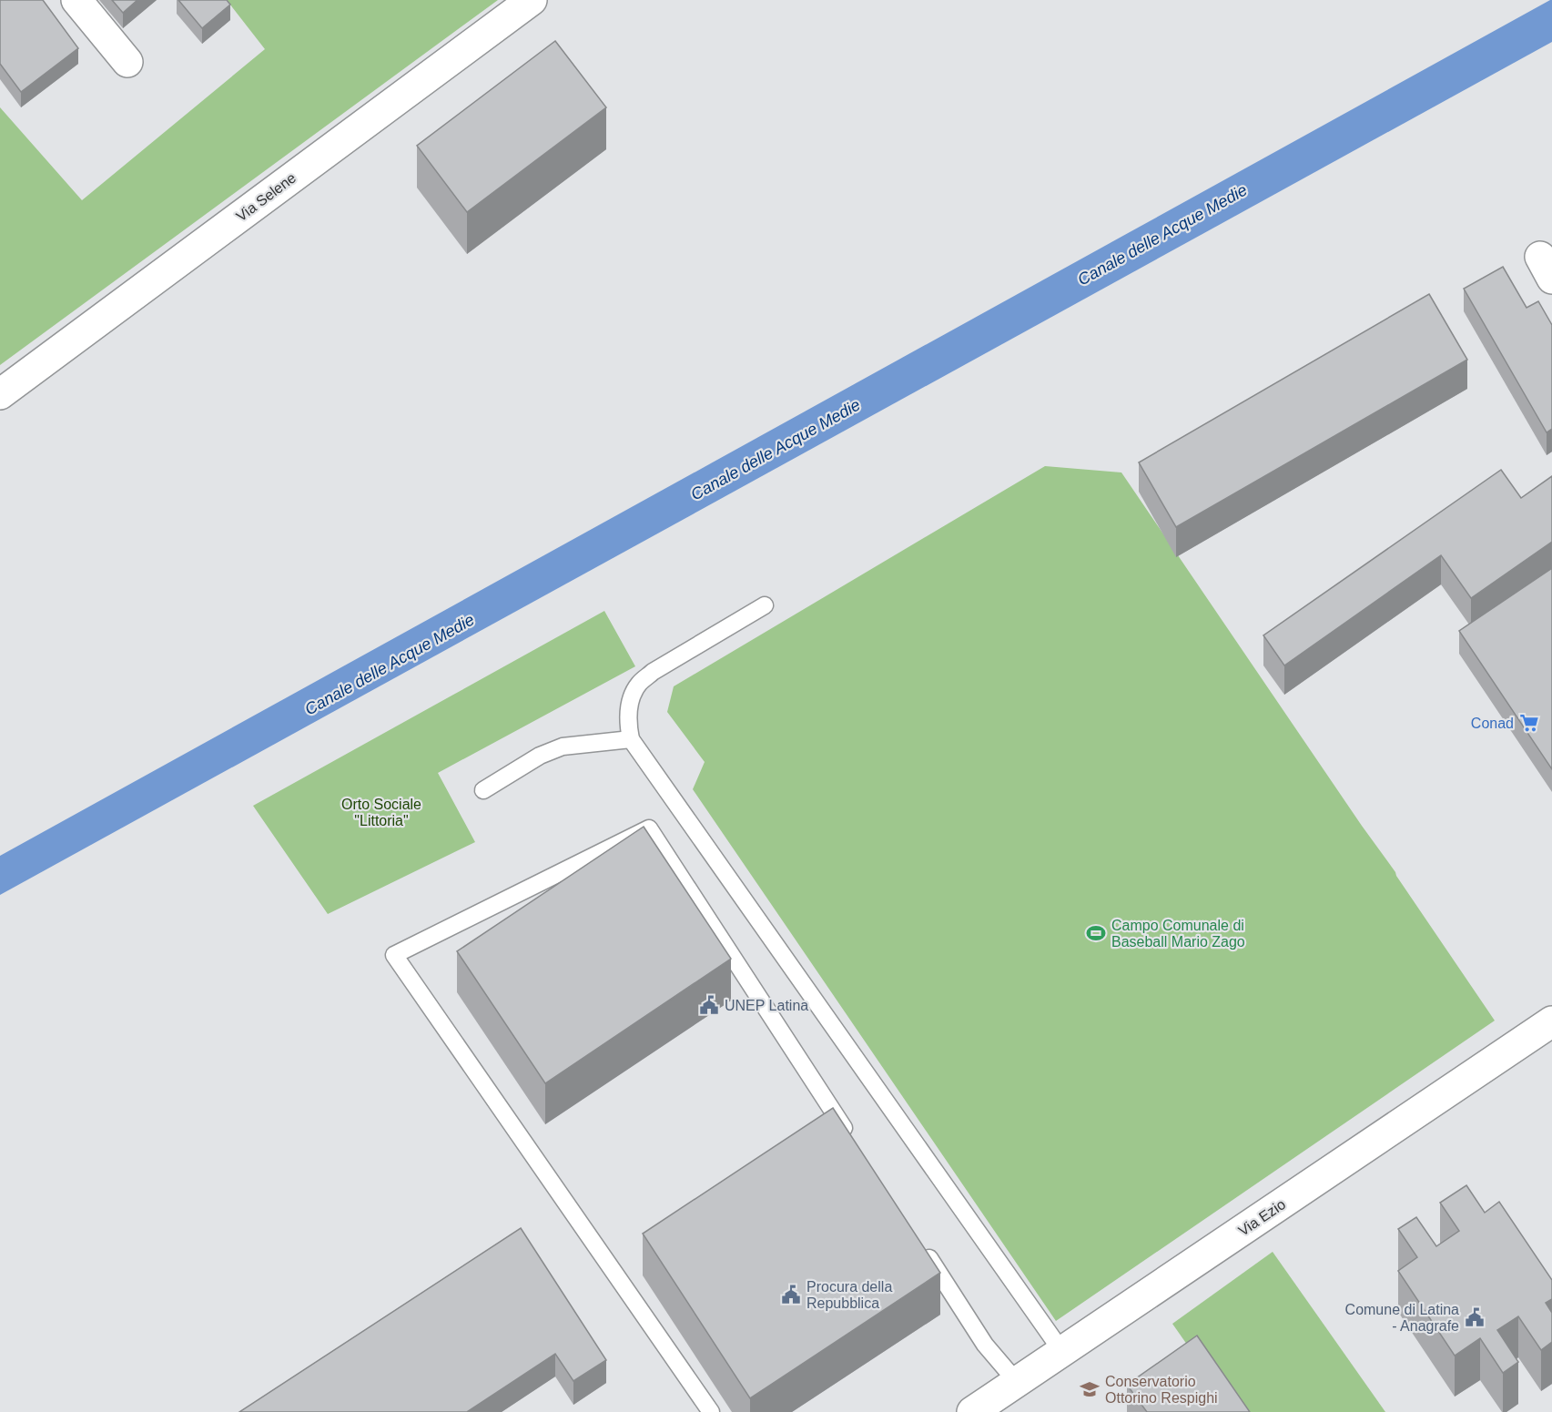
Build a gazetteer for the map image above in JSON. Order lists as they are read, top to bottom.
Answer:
{
  "streets": {
    "street": ["Via Selene", "Via Ezio"]
  },
  "water": ["Canale delle Acque Medie"],
  "parks": ["Orto Sociale \"Littoria\""],
  "places": {
    "supermarket": ["Conad"],
    "sports": ["Campo Comunale di Baseball Mario Zago"],
    "public building": ["UNEP Latina", "Procura della Repubblica", "Comune di Latina - Anagrafe"],
    "school or university": ["Conservatorio Ottorino Respighi"]
  }
}
